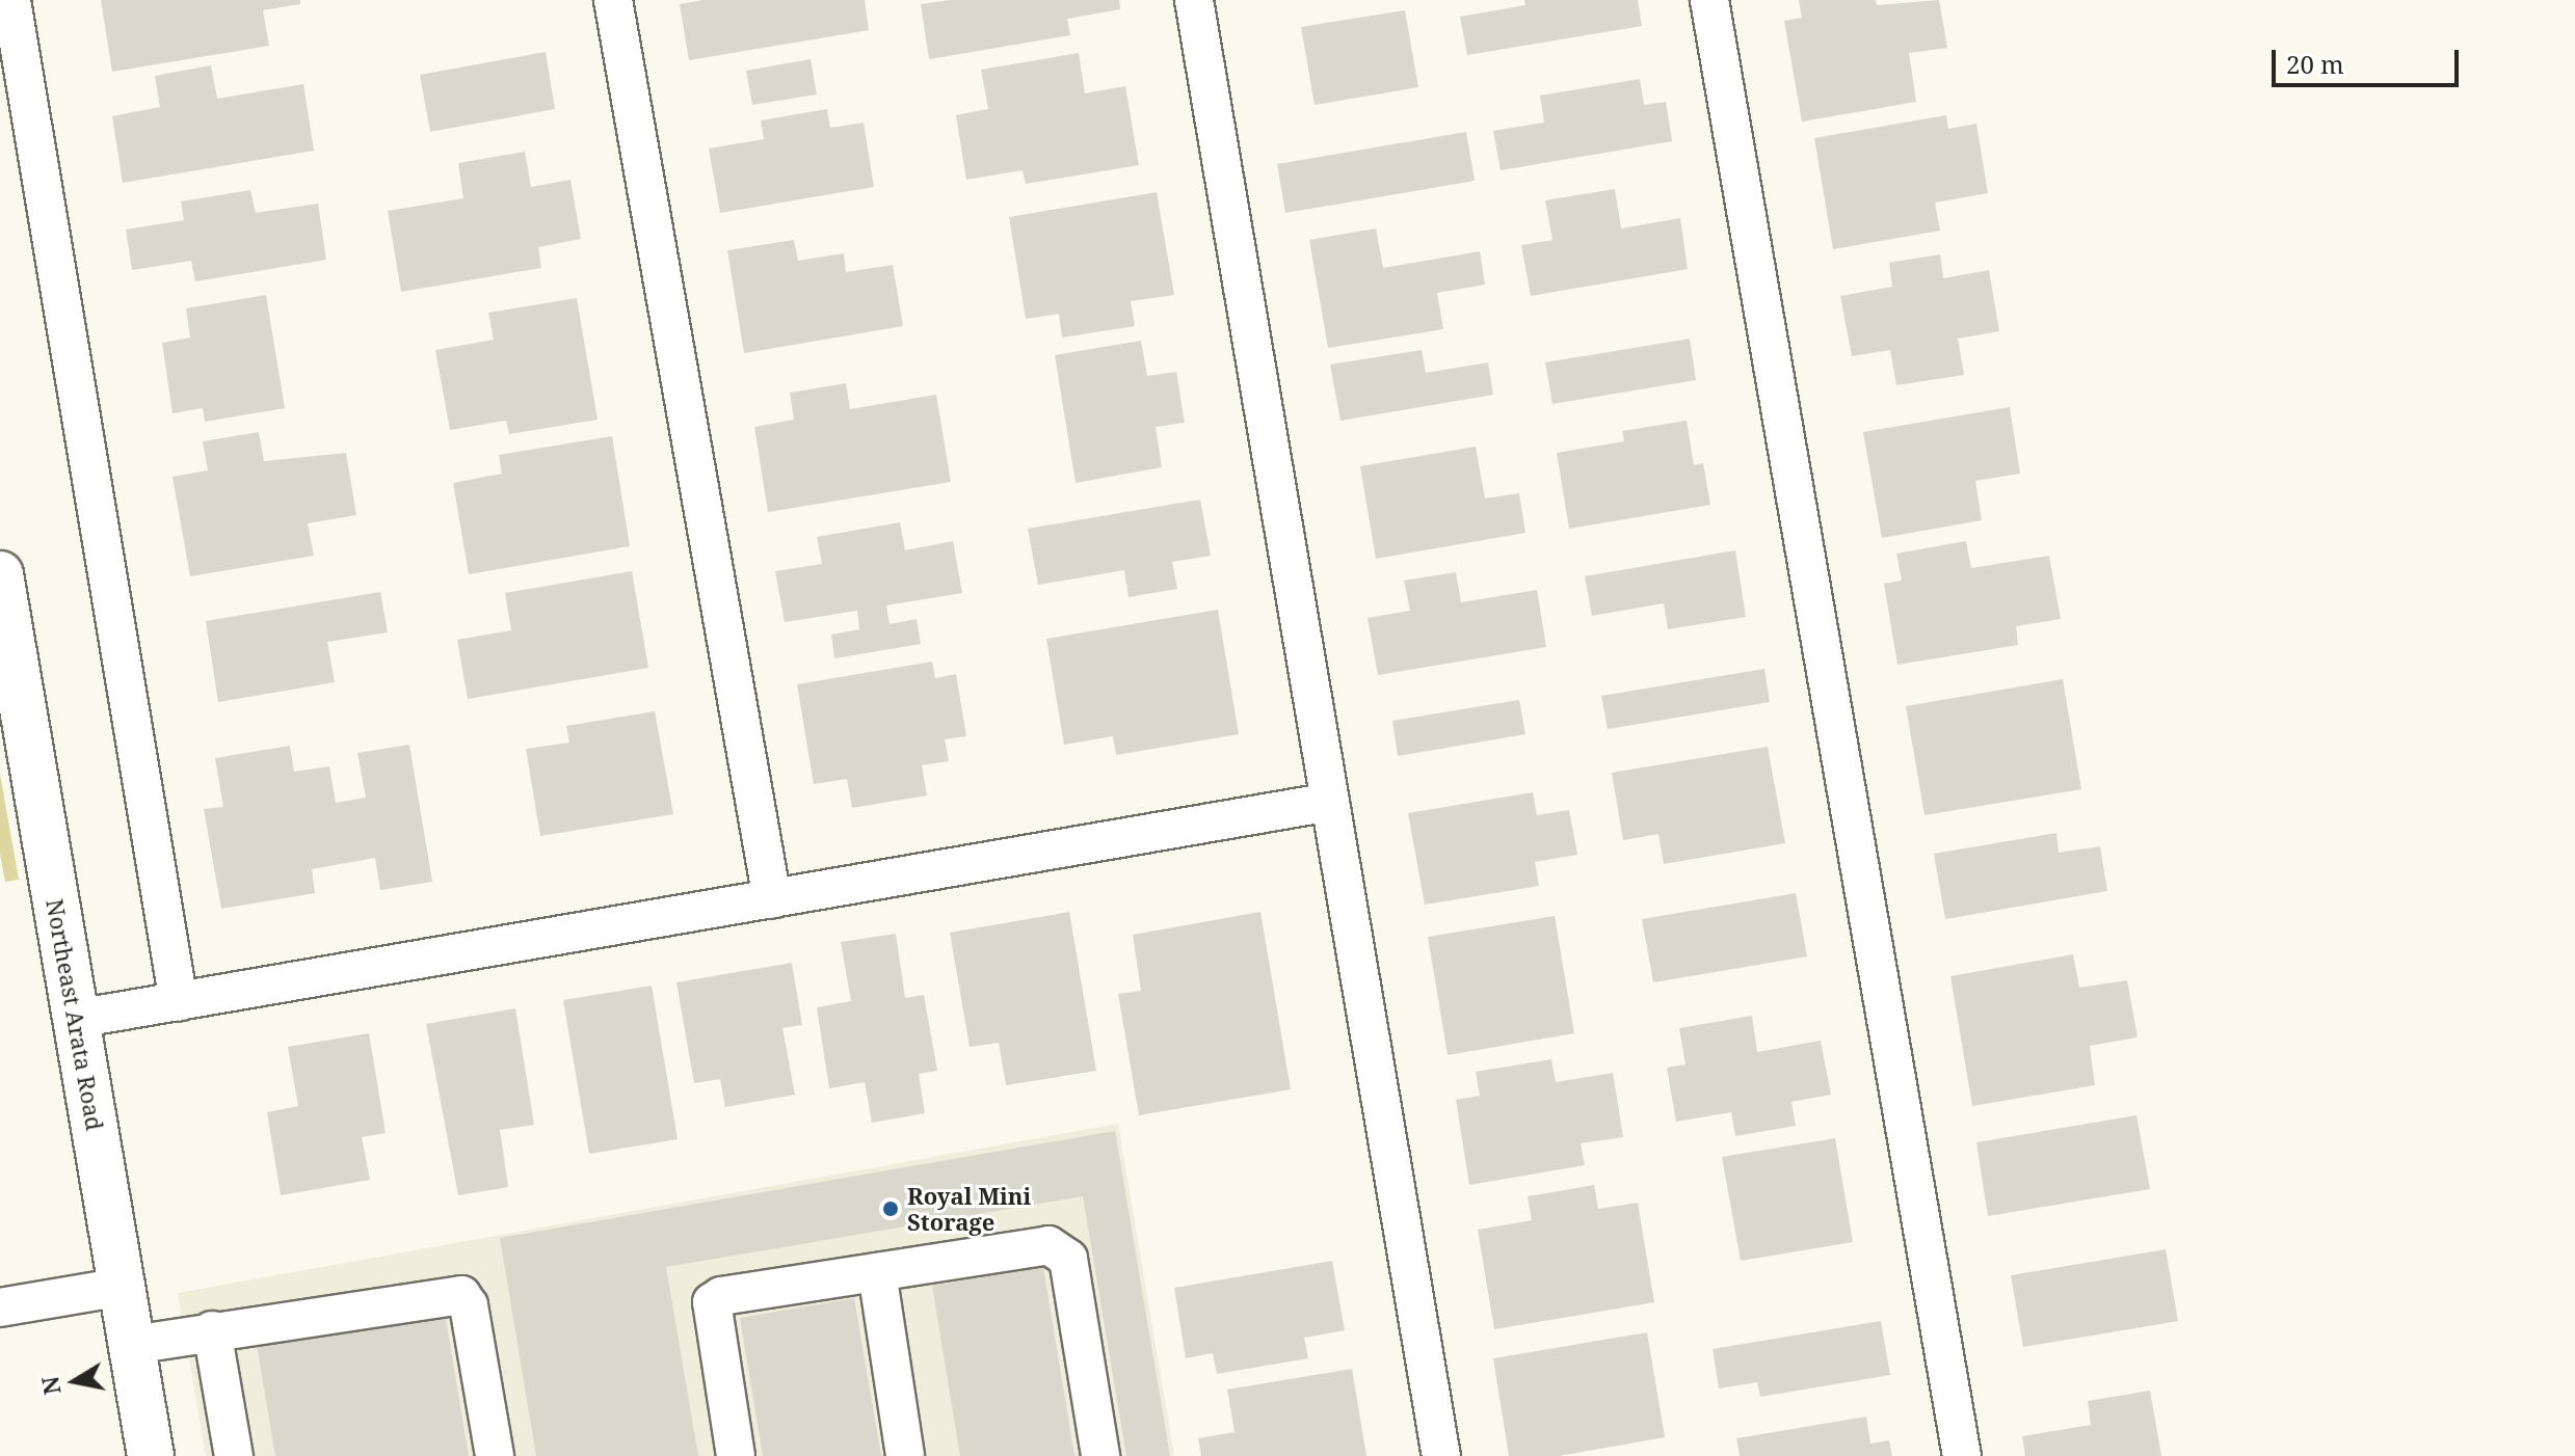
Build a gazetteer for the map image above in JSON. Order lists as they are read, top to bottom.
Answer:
{
  "streets": {
    "street": ["Northeast Arata Road"]
  },
  "places": ["Royal Mini Storage"],
  "scale_bar": "20 m",
  "north": "left"
}
